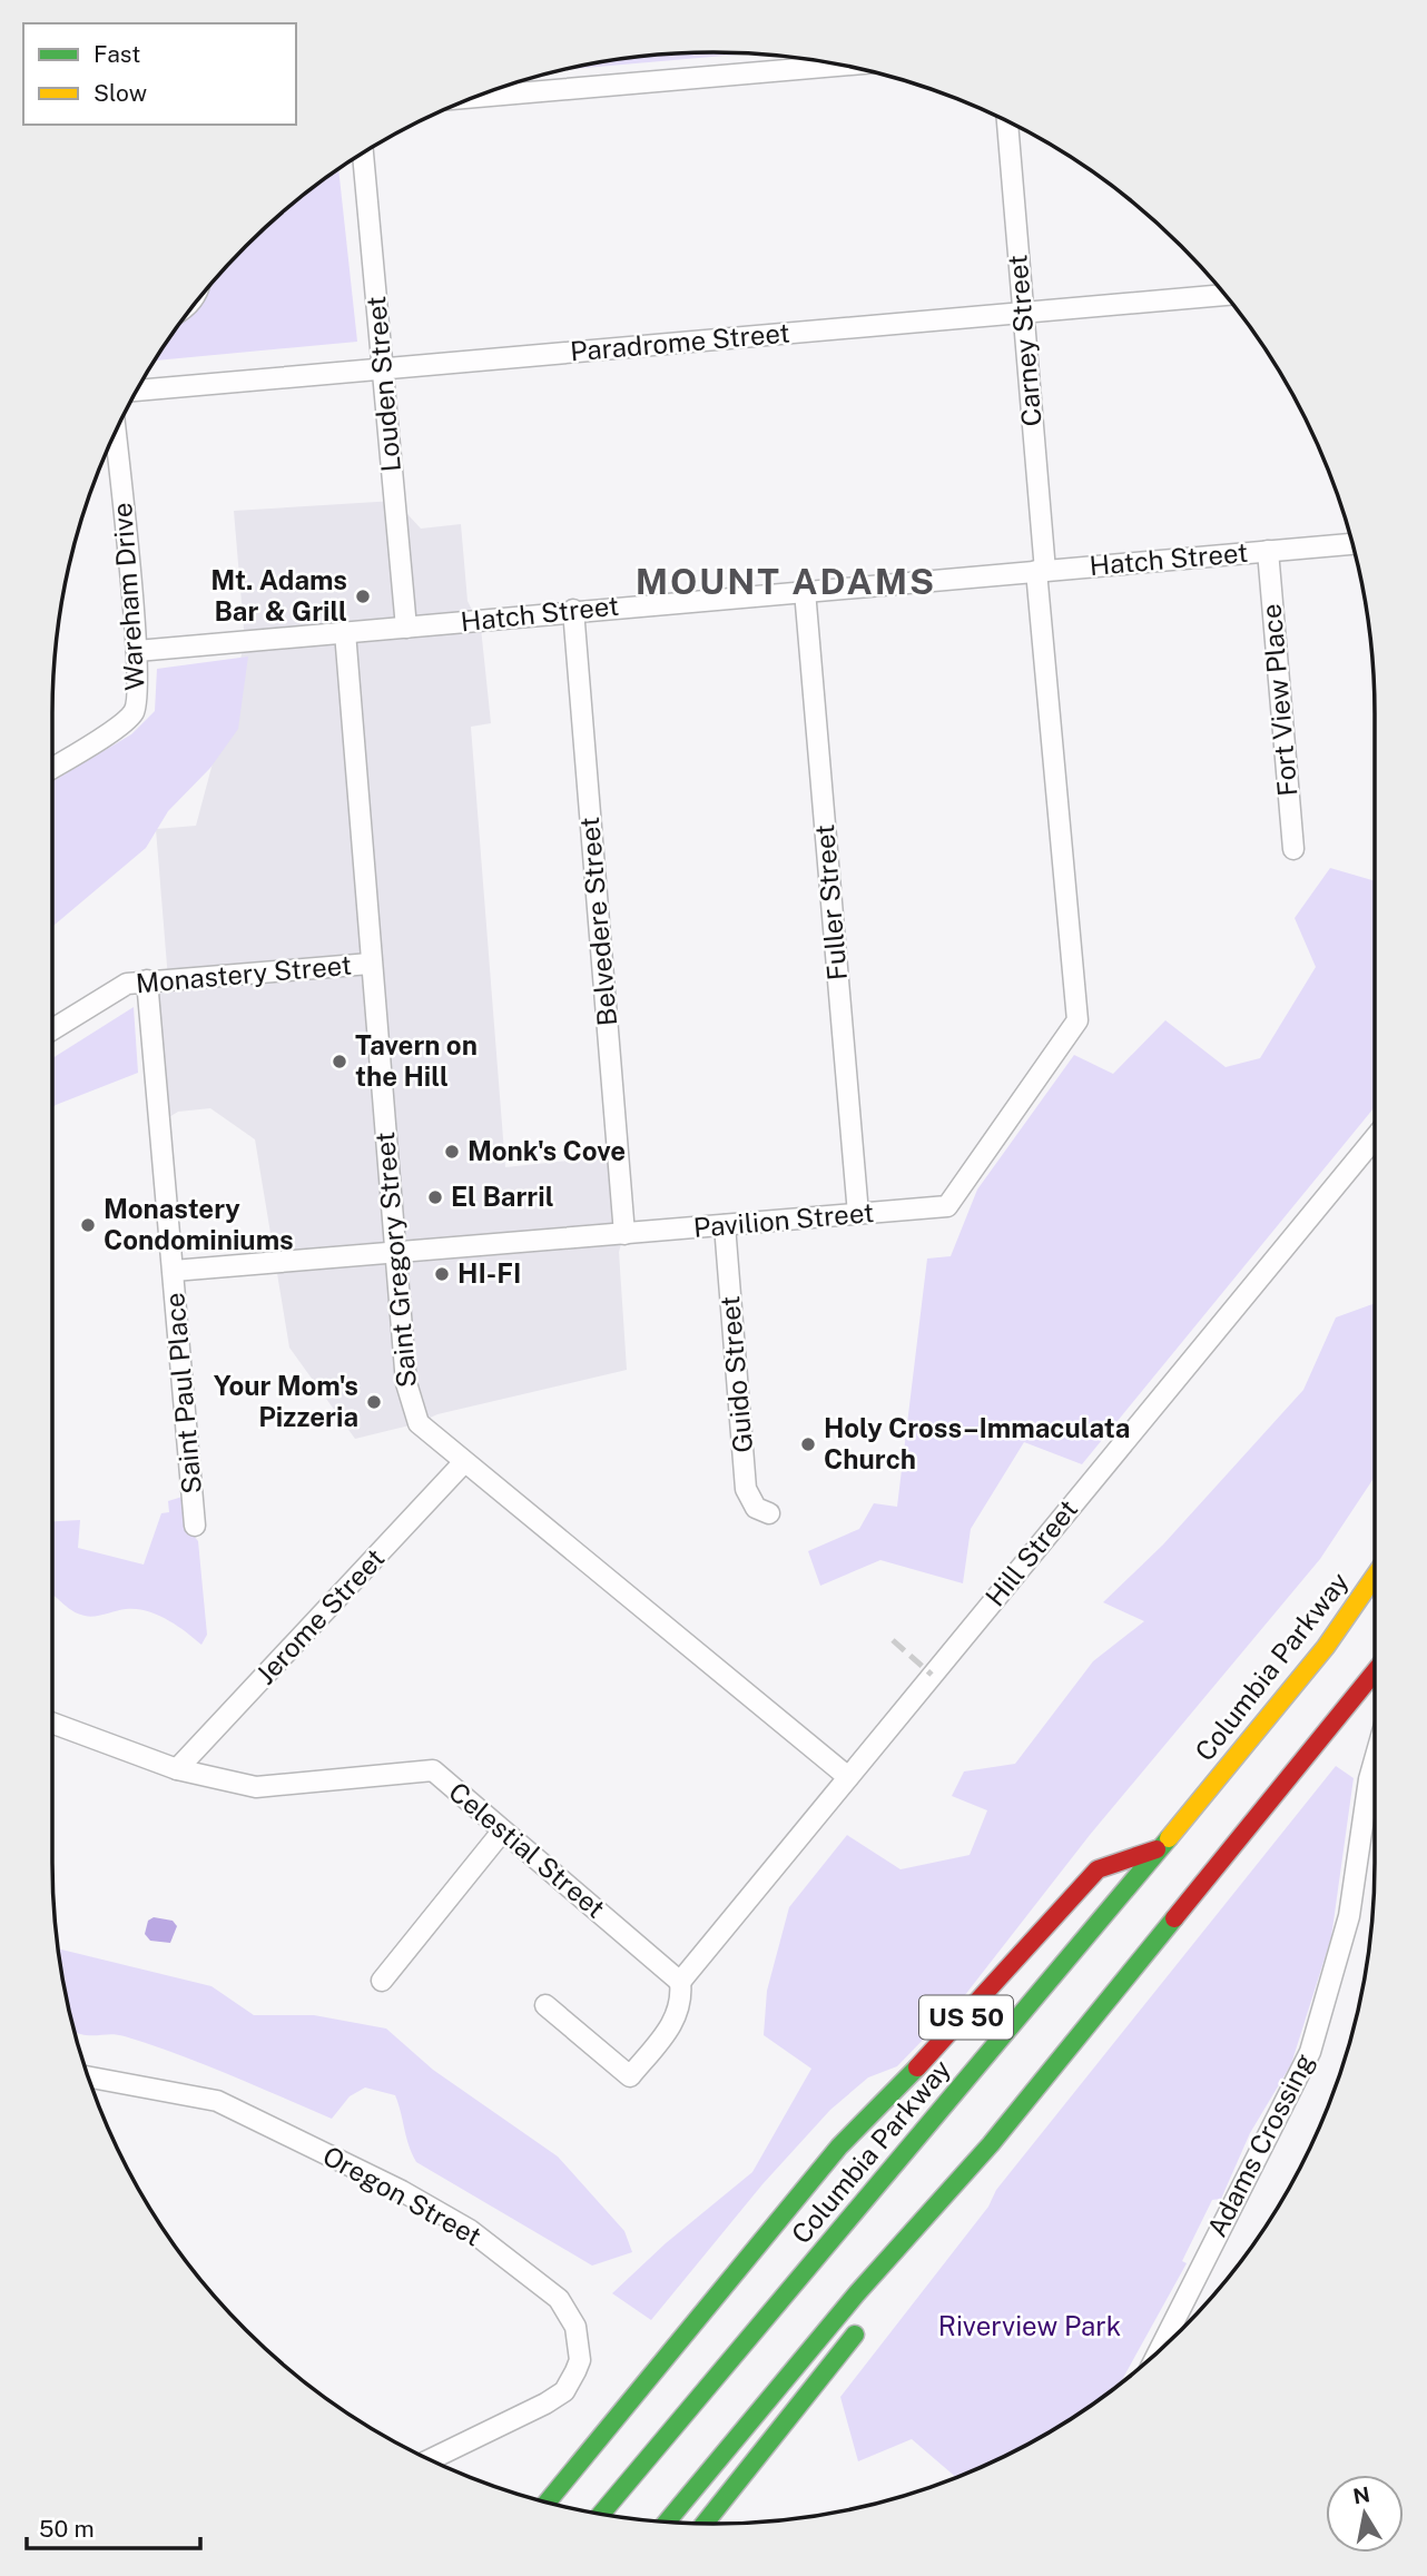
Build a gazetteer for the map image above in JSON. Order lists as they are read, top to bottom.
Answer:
{
  "streets": {
    "highway": ["Columbia Parkway", "US 50"],
    "street": [
      "Carney Street",
      "Paradrome Street",
      "Louden Street",
      "Hatch Street",
      "Wareham Drive",
      "Fort View Place",
      "Fuller Street",
      "Belvedere Street",
      "Monastery Street",
      "Pavilion Street",
      "Saint Gregory Street",
      "Guido Street",
      "Saint Paul Place",
      "Hill Street",
      "Jerome Street",
      "Celestial Street",
      "Adams Crossing",
      "Oregon Street"
    ]
  },
  "crossings": [
    ["Carney Street", "Paradrome Street"],
    ["Carney Street", "Hatch Street"],
    ["Carney Street", "Pavilion Street"],
    ["Paradrome Street", "Louden Street"],
    ["Louden Street", "Hatch Street"],
    ["Hatch Street", "Wareham Drive"],
    ["Hatch Street", "Fort View Place"],
    ["Hatch Street", "Fuller Street"],
    ["Hatch Street", "Belvedere Street"],
    ["Hatch Street", "Saint Gregory Street"],
    ["Fuller Street", "Pavilion Street"],
    ["Belvedere Street", "Pavilion Street"],
    ["Monastery Street", "Saint Gregory Street"],
    ["Monastery Street", "Saint Paul Place"],
    ["Pavilion Street", "Saint Gregory Street"],
    ["Pavilion Street", "Guido Street"],
    ["Pavilion Street", "Saint Paul Place"],
    ["Saint Gregory Street", "Hill Street"],
    ["Saint Gregory Street", "Jerome Street"],
    ["Hill Street", "Celestial Street"],
    ["Jerome Street", "Celestial Street"],
    ["Columbia Parkway", "US 50"]
  ],
  "districts": ["MOUNT ADAMS"],
  "parks": ["Riverview Park"],
  "places": [
    "Mt. Adams Bar & Grill",
    "Tavern on the Hill",
    "Monk's Cove",
    "El Barril",
    "Monastery Condominiums",
    "HI-FI",
    "Your Mom's Pizzeria",
    "Holy Cross–Immaculata Church"
  ],
  "legend": ["Fast", "Slow"],
  "scale_bar": "50 m",
  "north": "top"
}
